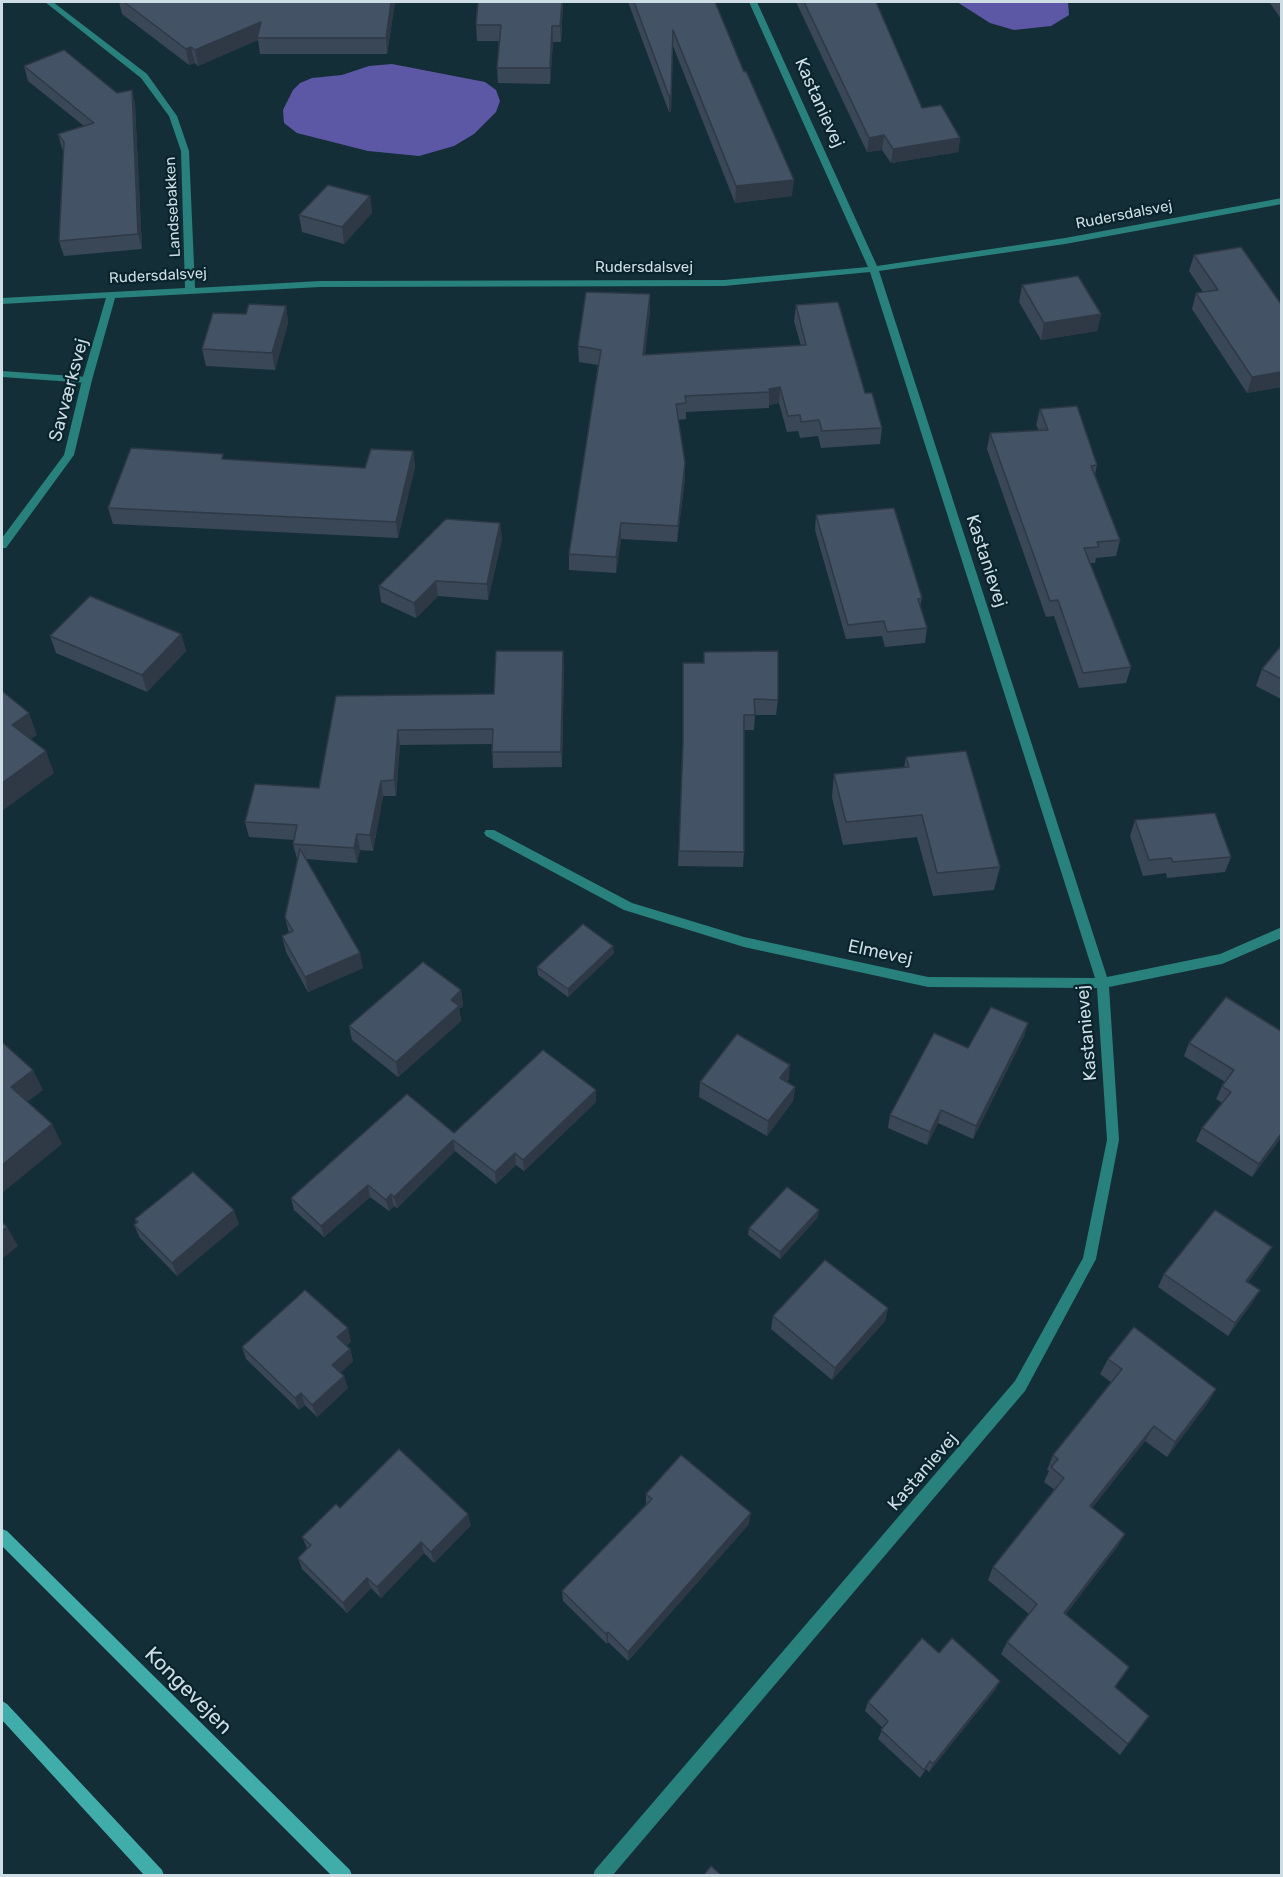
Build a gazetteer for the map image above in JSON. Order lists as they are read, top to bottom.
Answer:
{
  "streets": {
    "main road": ["Kongevejen"],
    "street": [
      "Kastanievej",
      "Landsebakken",
      "Rudersdalsvej",
      "Savværksvej",
      "Elmevej"
    ]
  },
  "crossings": [
    ["Kastanievej", "Rudersdalsvej"],
    ["Kastanievej", "Elmevej"],
    ["Landsebakken", "Rudersdalsvej"],
    ["Rudersdalsvej", "Savværksvej"]
  ]
}
